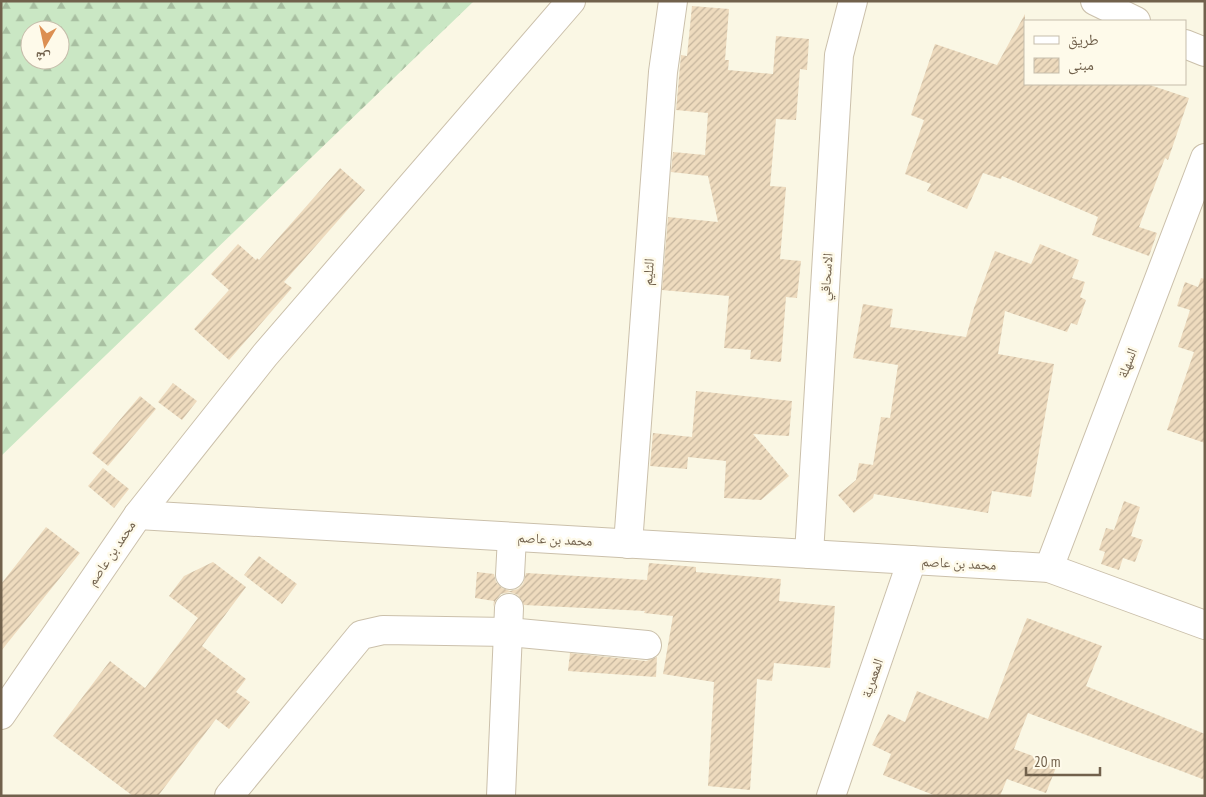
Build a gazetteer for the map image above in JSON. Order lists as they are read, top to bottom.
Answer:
{
  "streets": {
    "street": [
      "الثليم",
      "الاسحاقي",
      "السهلة",
      "محمد بن عاصم",
      "المعمرية"
    ]
  },
  "crossings": [
    ["الثليم", "محمد بن عاصم"],
    ["الاسحاقي", "محمد بن عاصم"],
    ["السهلة", "محمد بن عاصم"],
    ["محمد بن عاصم", "المعمرية"]
  ],
  "legend": ["طريق", "مبنى"],
  "scale_bar": "20 m",
  "north": "bottom"
}
